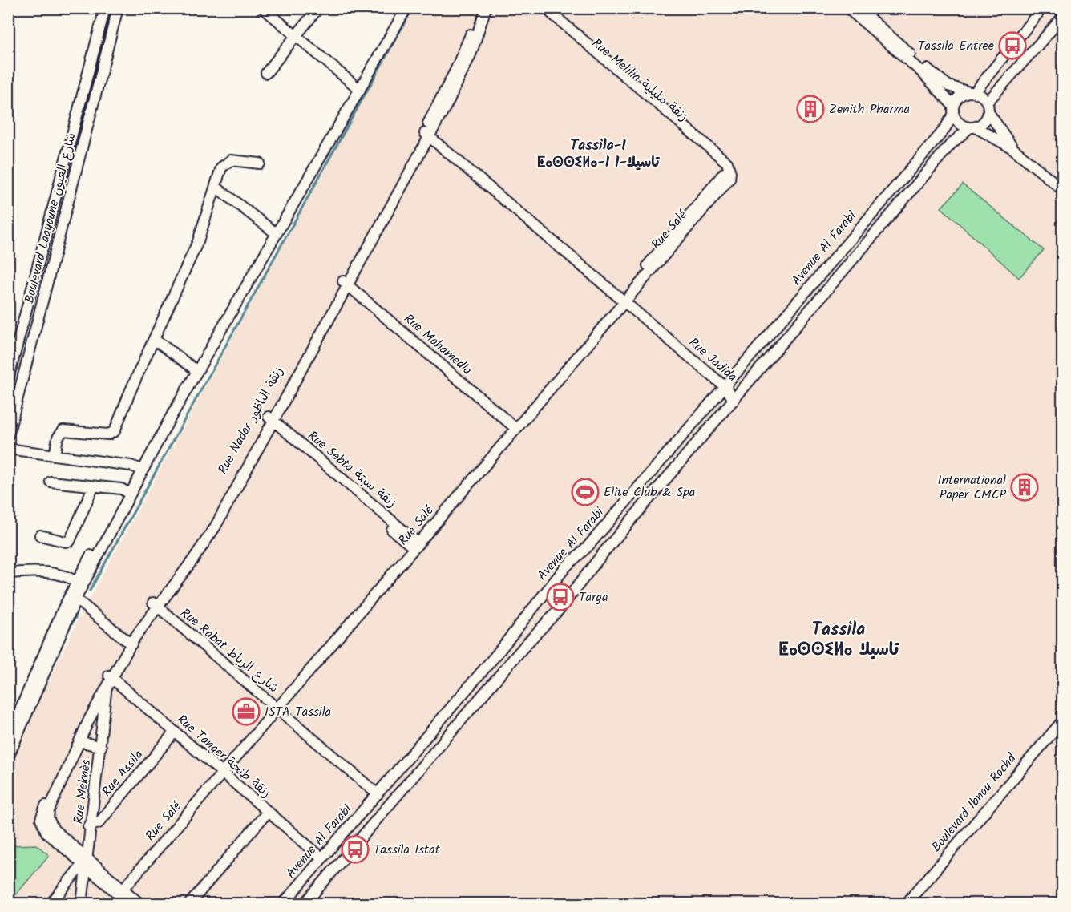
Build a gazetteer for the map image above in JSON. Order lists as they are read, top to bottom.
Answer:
{
  "streets": {
    "street": [
      "Rue Melilia زنقة مليلية",
      "Boulevard Laayoune شارع العيون",
      "Rue Salé",
      "Avenue Al Farabi",
      "Rue Mohamedia",
      "Rue Jadida",
      "Rue Nador زنقة الناظور",
      "Rue Sebta زنقة سبتة",
      "Rue Rabat شارع الرباط",
      "Rue Tanger زنقة طنجة",
      "Rue Assila",
      "Rue Meknès",
      "Boulevard Ibnou Rochd"
    ]
  },
  "crossings": [
    ["Rue Melilia زنقة مليلية", "Rue Salé"],
    ["Rue Salé", "Rue Mohamedia"],
    ["Rue Salé", "Rue Jadida"],
    ["Rue Salé", "Rue Sebta زنقة سبتة"],
    ["Rue Salé", "Rue Rabat شارع الرباط"],
    ["Rue Salé", "Rue Tanger زنقة طنجة"],
    ["Avenue Al Farabi", "Rue Jadida"],
    ["Avenue Al Farabi", "Rue Rabat شارع الرباط"],
    ["Avenue Al Farabi", "Rue Tanger زنقة طنجة"],
    ["Rue Mohamedia", "Rue Nador زنقة الناظور"],
    ["Rue Jadida", "Rue Nador زنقة الناظور"],
    ["Rue Nador زنقة الناظور", "Rue Sebta زنقة سبتة"],
    ["Rue Nador زنقة الناظور", "Rue Rabat شارع الرباط"],
    ["Rue Nador زنقة الناظور", "Rue Tanger زنقة طنجة"],
    ["Rue Nador زنقة الناظور", "Rue Meknès"],
    ["Rue Tanger زنقة طنجة", "Rue Assila"],
    ["Rue Tanger زنقة طنجة", "Rue Meknès"],
    ["Rue Assila", "Rue Meknès"]
  ],
  "districts": ["Tassila-1 ⵟⴰⵙⵙⵉⵍⴰ-1 1-تاسيلا", "Tassila ⵟⴰⵙⵙⵉⵍⴰ تاسيلا"],
  "places": {
    "bus stop": ["Tassila Entree", "Targa", "Tassila Istat"],
    "building": ["Zenith Pharma", "International Paper CMCP"],
    "sports": ["Elite Club & Spa"],
    "office": ["ISTA Tassila"]
  }
}
